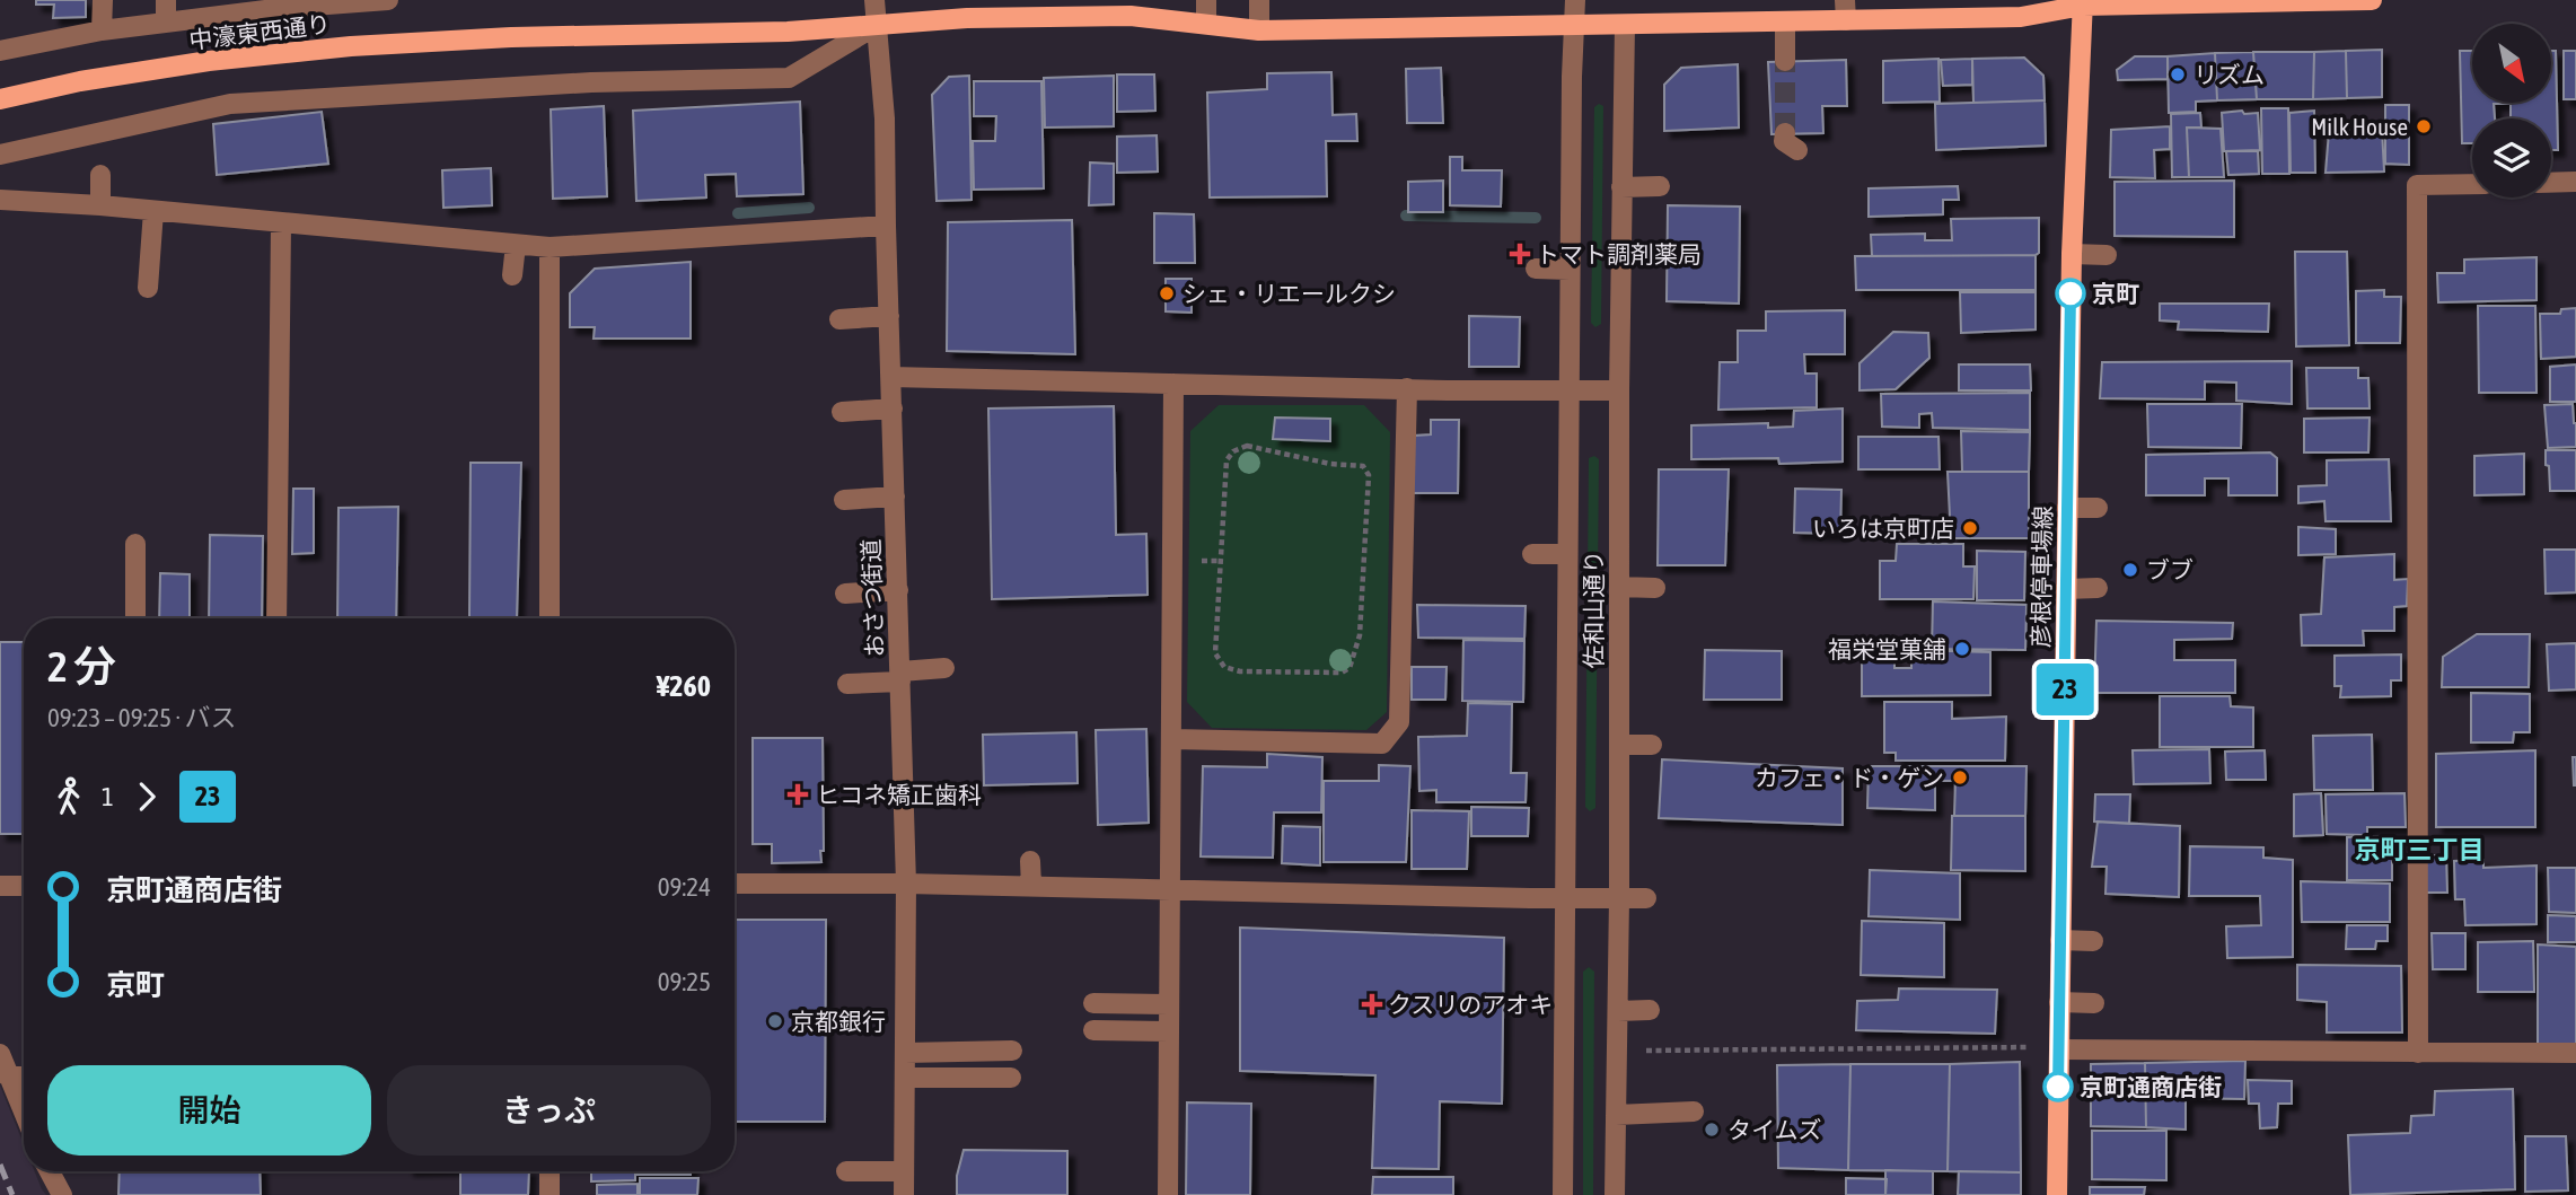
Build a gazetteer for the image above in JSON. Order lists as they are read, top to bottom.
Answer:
{
  "streets": {
    "main road": ["中濠東西通り", "彦根停車場線"],
    "street": ["おさつ街道", "佐和山通り"]
  },
  "crossings": [
    ["中濠東西通り", "彦根停車場線"],
    ["中濠東西通り", "おさつ街道"],
    ["中濠東西通り", "佐和山通り"]
  ],
  "districts": ["京町三丁目"],
  "places": {
    "other": [
      "リズム",
      "Milk House",
      "シェ・リエールクシ",
      "京町",
      "いろは京町店",
      "ブブ",
      "福栄堂菓舗",
      "カフェ・ド・ゲン",
      "京都銀行",
      "京町通商店街",
      "タイムズ"
    ],
    "health": ["トマト調剤薬局", "ヒコネ矯正歯科", "クスリのアオキ"]
  },
  "lines": ["bus line 23"],
  "north": "bottom right",
  "page": {
    "on_map": "23",
    "heading": ["2 分", "09:23 – 09:25 · バス", "¥260"],
    "legs": ["1", "23"],
    "list": [
      {
        "name": "京町通商店街",
        "value": "09:24"
      },
      {
        "name": "京町",
        "value": "09:25"
      }
    ],
    "buttons": ["開始", "きっぷ"]
  }
}
